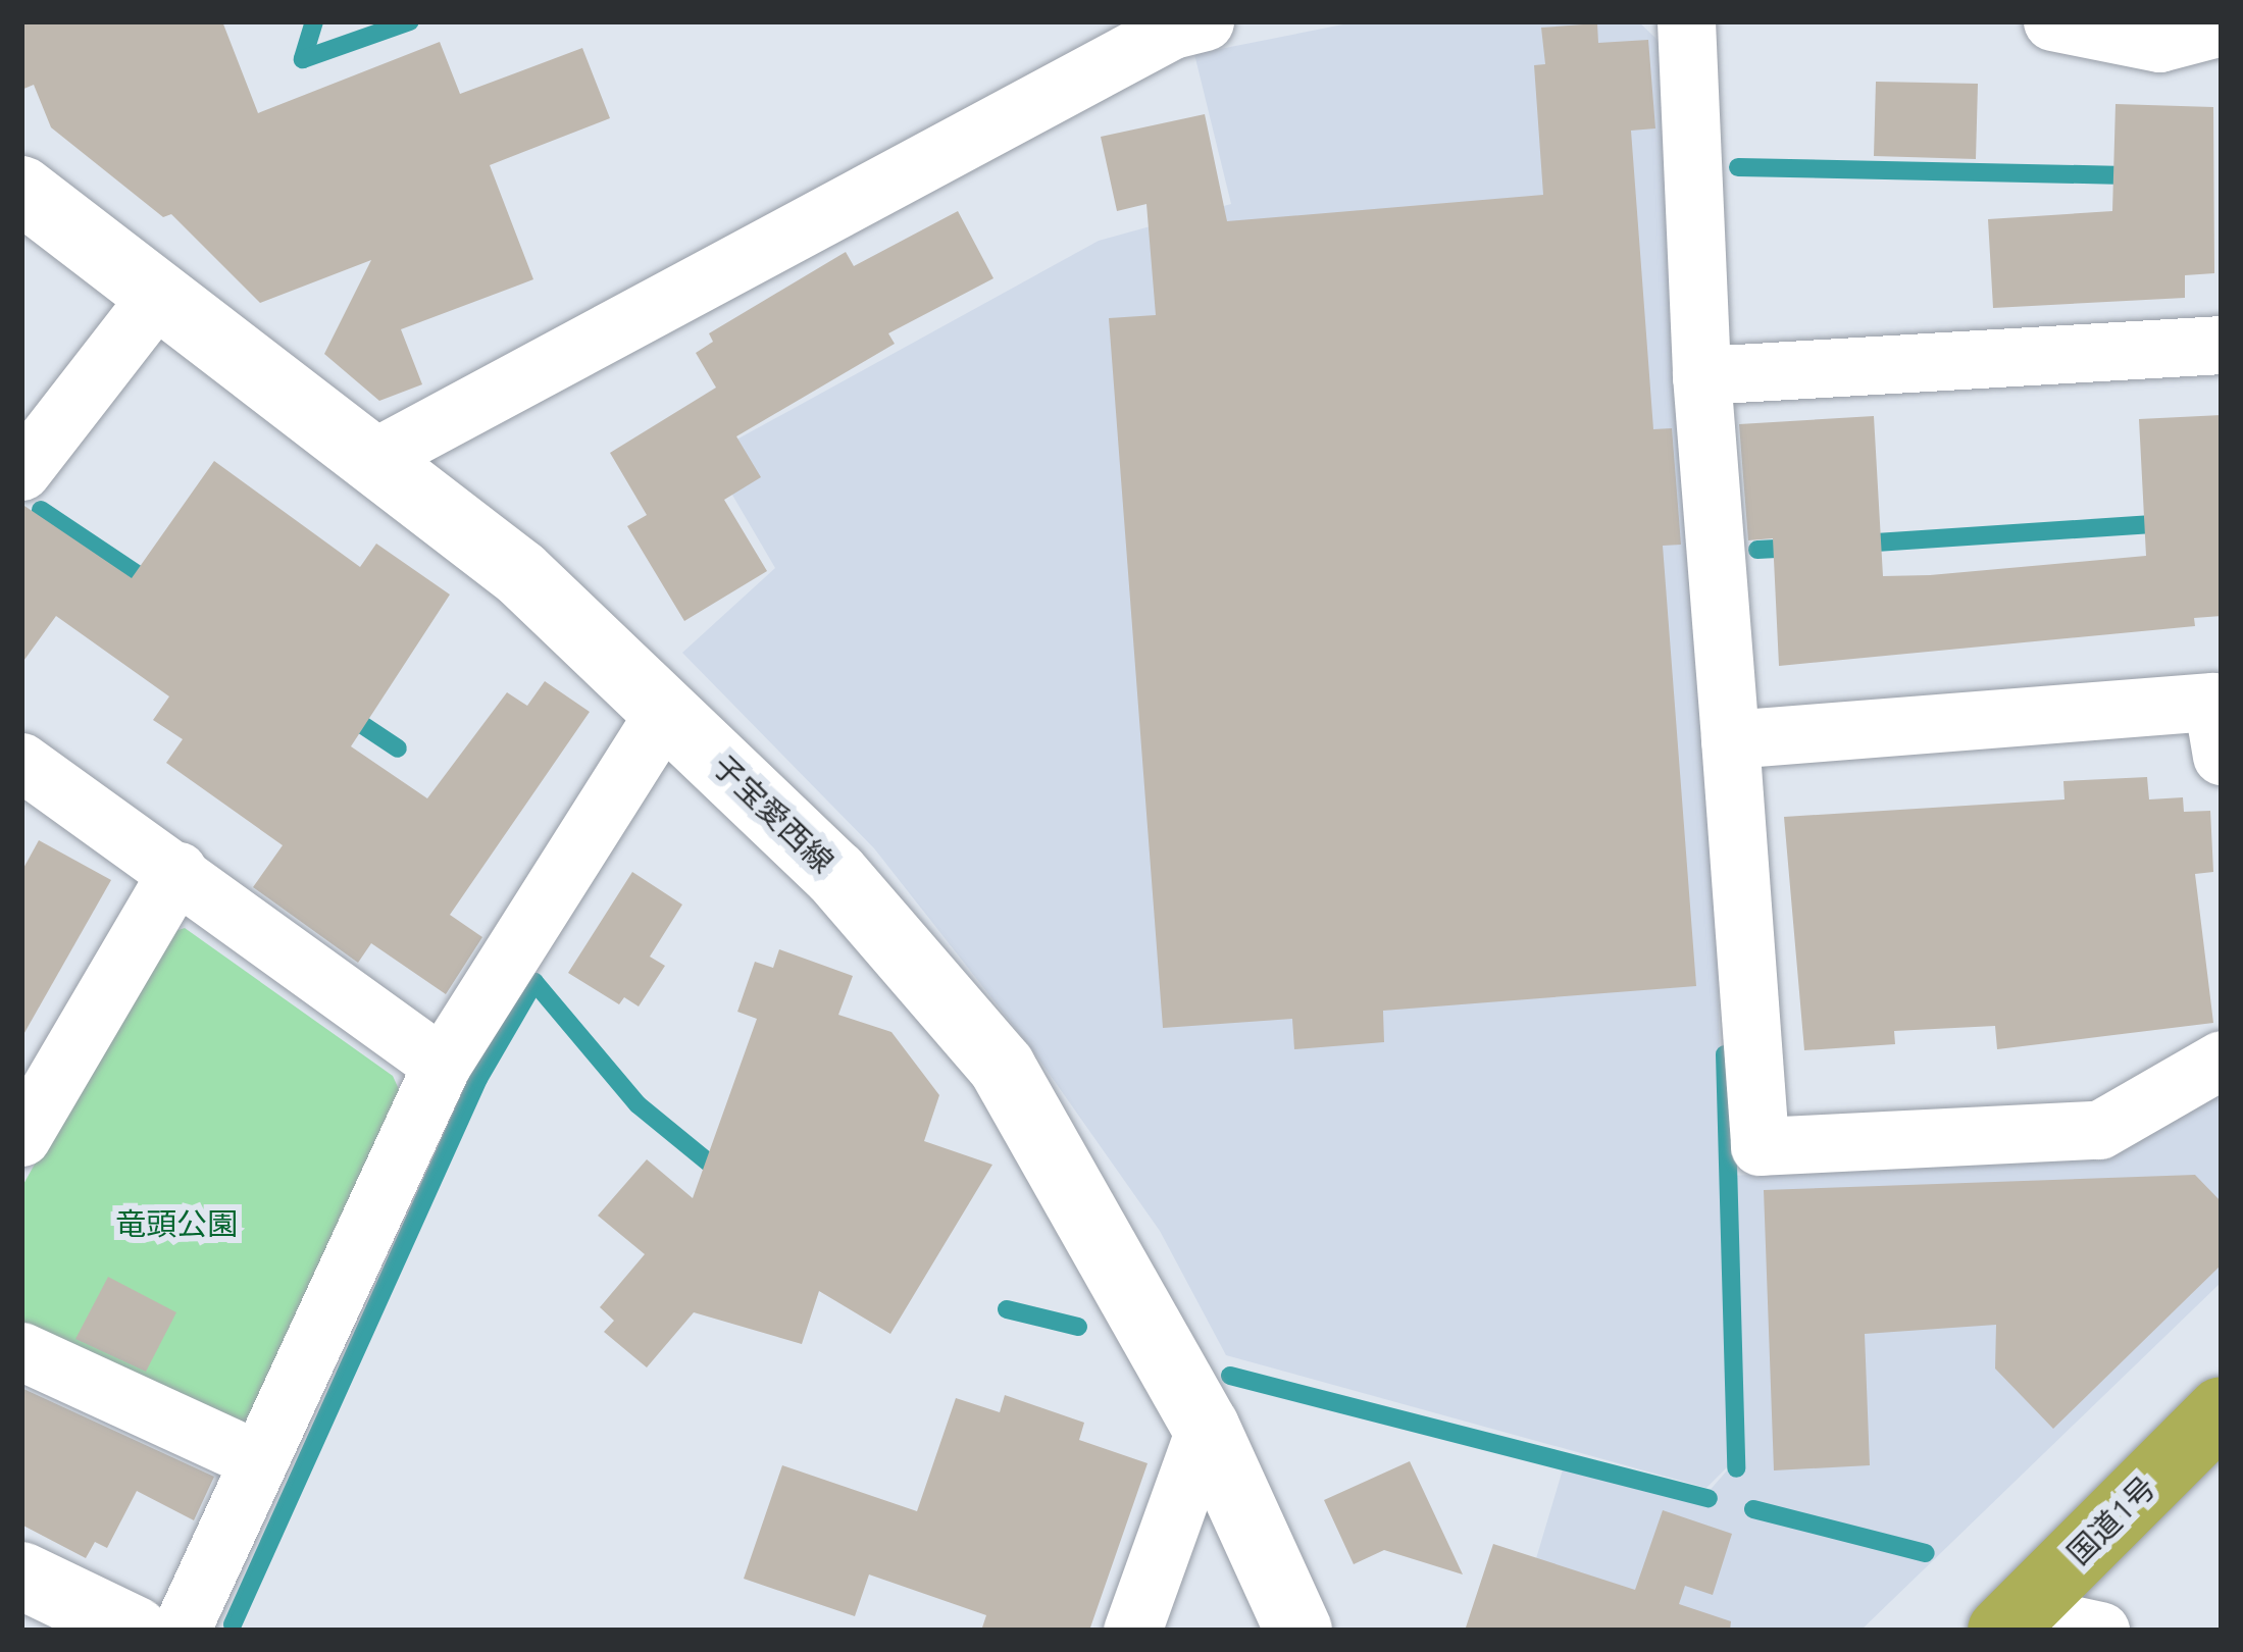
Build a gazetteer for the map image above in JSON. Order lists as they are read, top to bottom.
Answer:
{
  "streets": {
    "highway": ["国道1号"],
    "main road": ["子宝愛西線"]
  },
  "parks": ["竜頭公園"]
}
